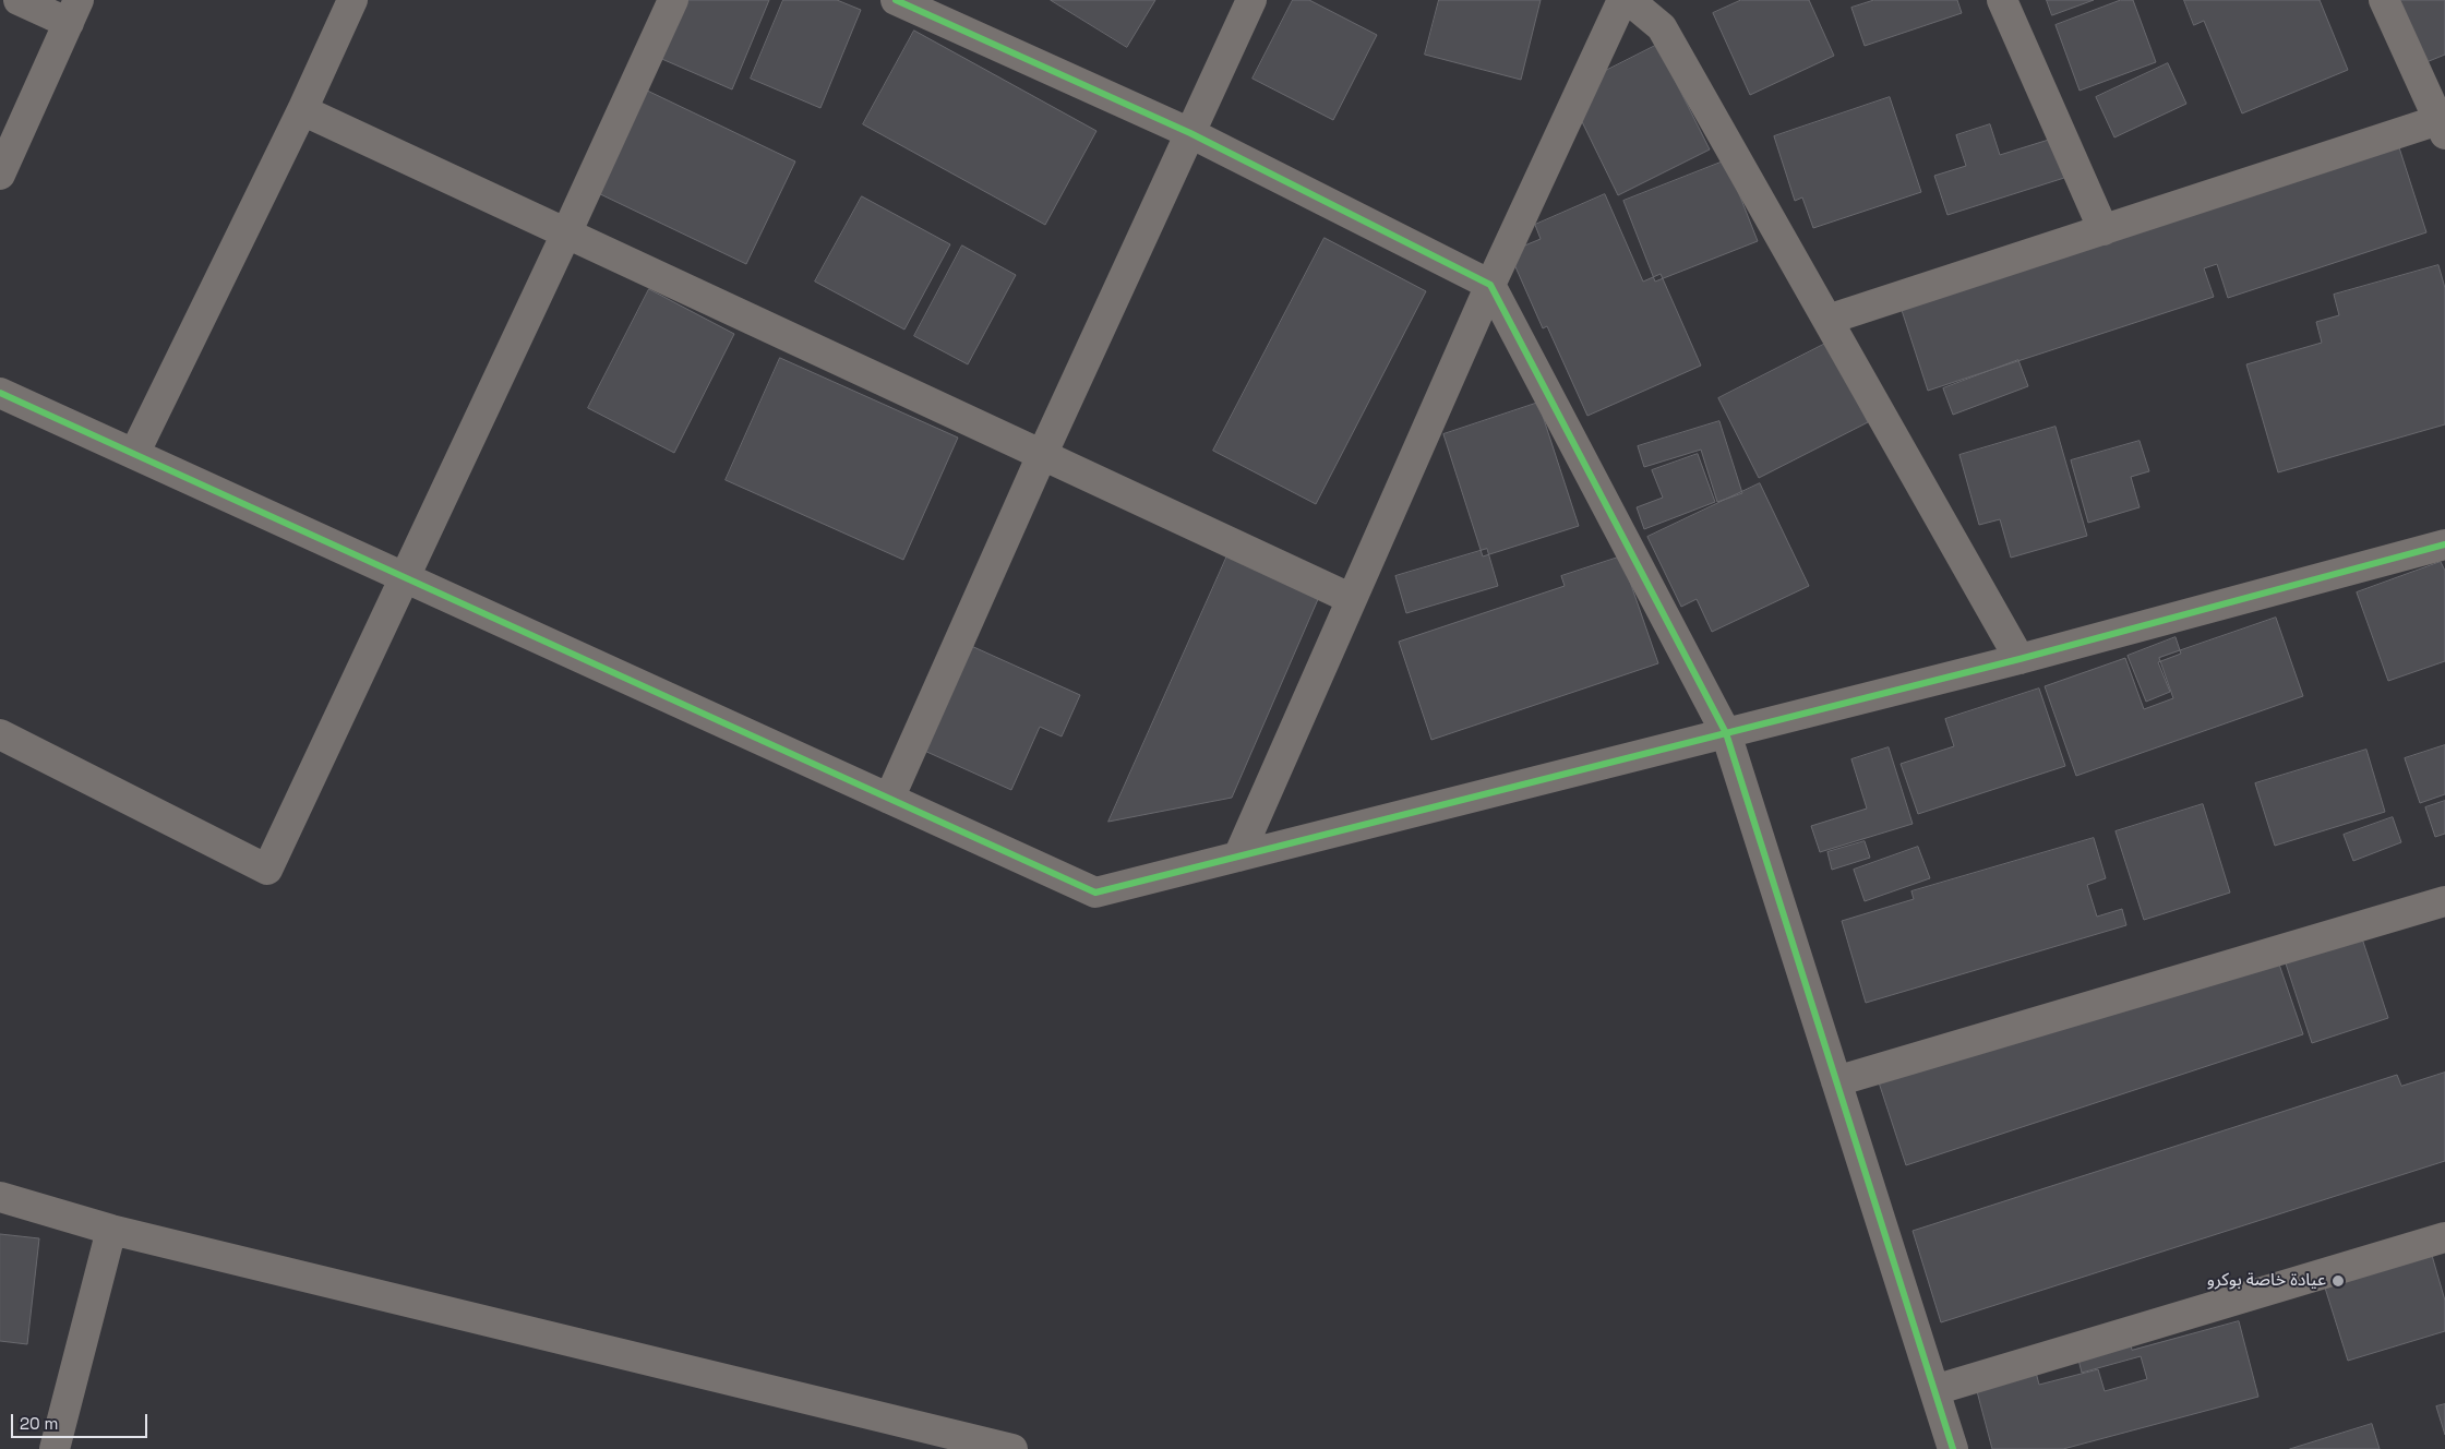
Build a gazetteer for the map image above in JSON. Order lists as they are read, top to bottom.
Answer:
{
  "places": ["عيادة خاصة بوكرو"],
  "scale_bar": "20 m"
}
